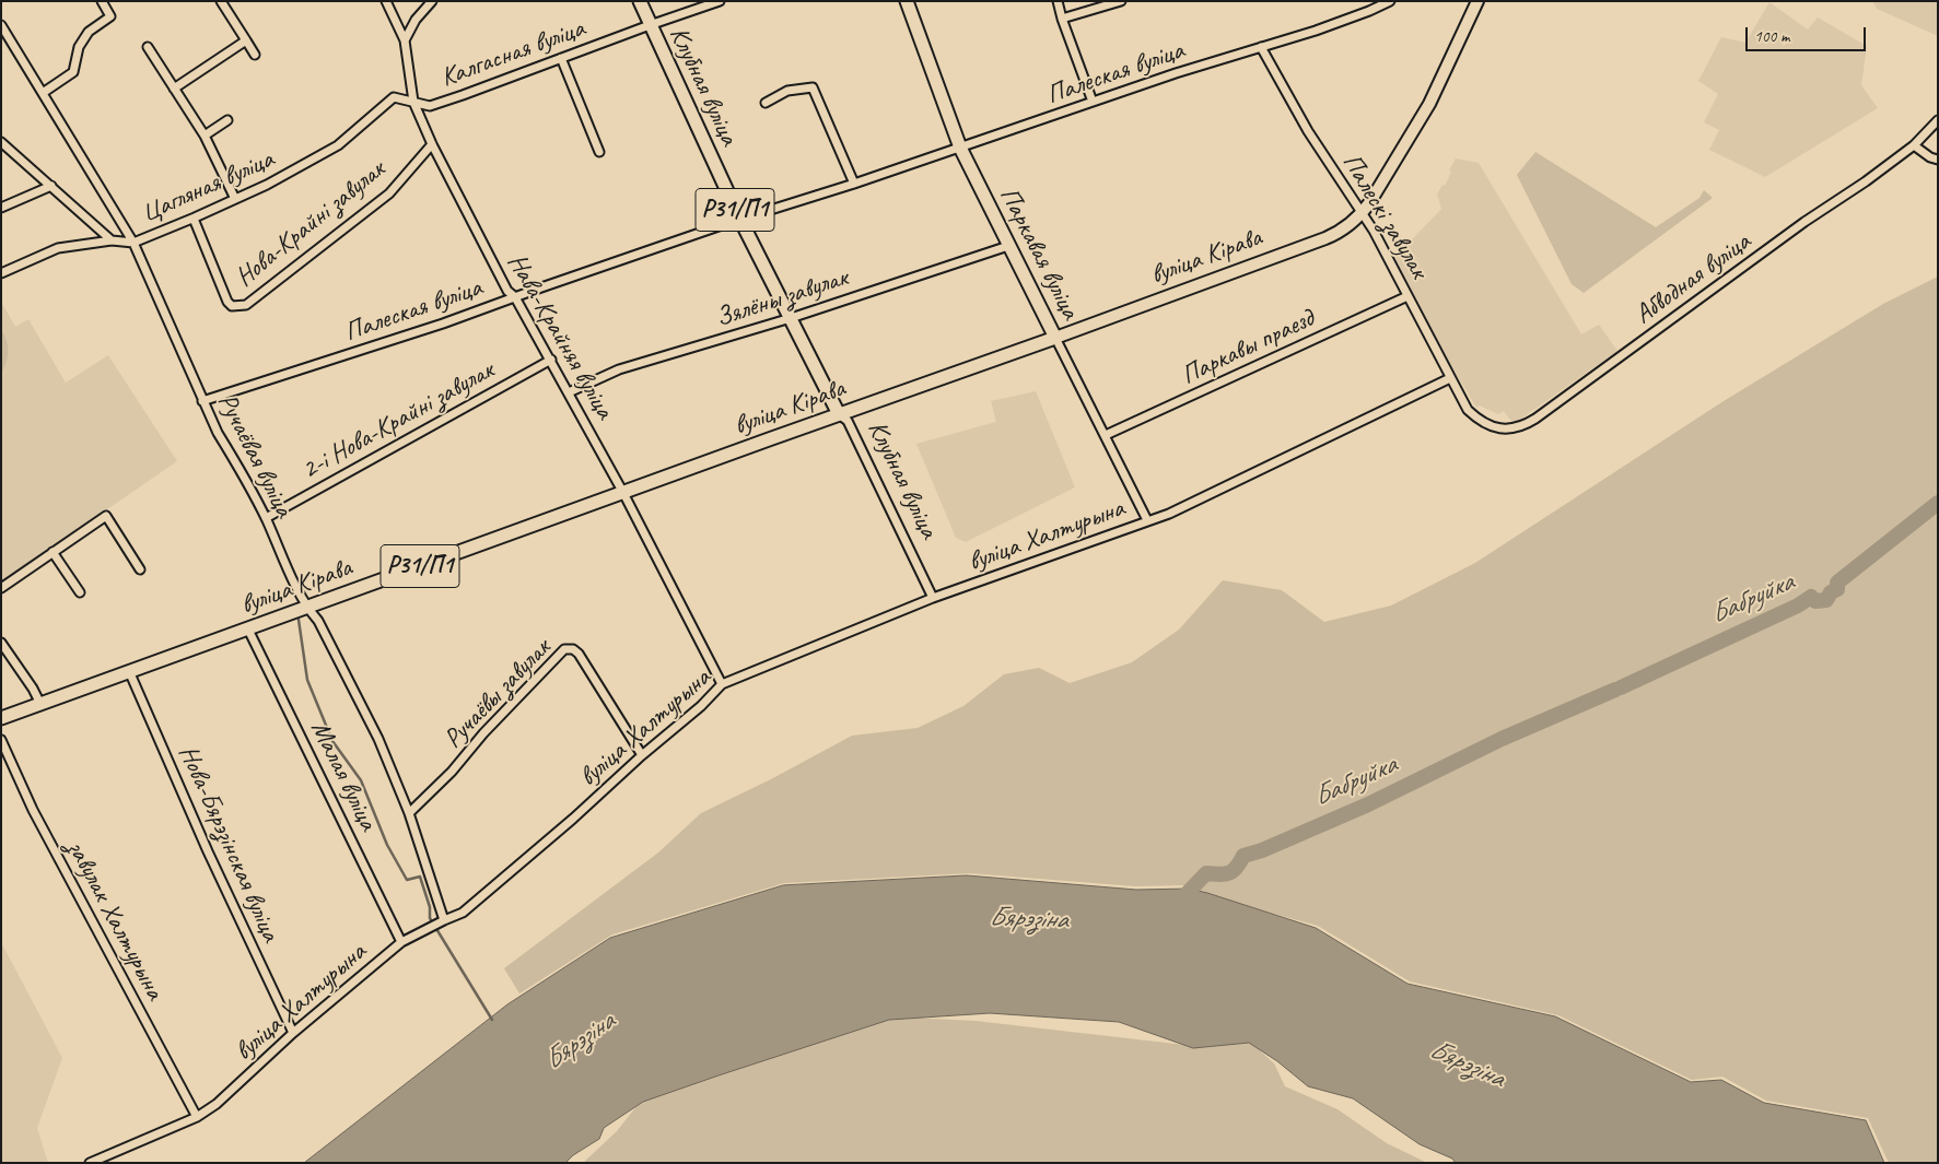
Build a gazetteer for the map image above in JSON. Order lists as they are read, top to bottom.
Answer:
{
  "streets": {
    "main road": [
      "Клубная вуліца",
      "Р31/П1",
      "Паркавая вуліца",
      "вуліца Кірава"
    ],
    "street": [
      "Калгасная вуліца",
      "Палеская вуліца",
      "Цагляная вуліца",
      "Палескі завулак",
      "Нова-Крайні завулак",
      "Абводная вуліца",
      "Зялёны завулак",
      "Нава-Крайняя вуліца",
      "Паркавы праезд",
      "2-і Нова-Крайні завулак",
      "Ручаёвая вуліца",
      "вуліца Халтурына",
      "Ручаёвы завулак",
      "Малая вуліца",
      "Нова-Бярэзінская вуліца",
      "завулак Халтурына"
    ]
  },
  "crossings": [
    ["Калгасная вуліца", "Клубная вуліца"],
    ["Калгасная вуліца", "Цагляная вуліца"],
    ["Калгасная вуліца", "Нава-Крайняя вуліца"],
    ["Палеская вуліца", "Клубная вуліца"],
    ["Палеская вуліца", "Палескі завулак"],
    ["Палеская вуліца", "Паркавая вуліца"],
    ["Палеская вуліца", "Нава-Крайняя вуліца"],
    ["Палеская вуліца", "Ручаёвая вуліца"],
    ["Клубная вуліца", "вуліца Кірава"],
    ["Клубная вуліца", "Зялёны завулак"],
    ["Клубная вуліца", "вуліца Халтурына"],
    ["Цагляная вуліца", "Нова-Крайні завулак"],
    ["Цагляная вуліца", "Нава-Крайняя вуліца"],
    ["Цагляная вуліца", "Ручаёвая вуліца"],
    ["Палескі завулак", "вуліца Кірава"],
    ["Палескі завулак", "Абводная вуліца"],
    ["Палескі завулак", "Паркавы праезд"],
    ["Палескі завулак", "вуліца Халтурына"],
    ["Нова-Крайні завулак", "Нава-Крайняя вуліца"],
    ["Паркавая вуліца", "вуліца Кірава"],
    ["Паркавая вуліца", "Зялёны завулак"],
    ["Паркавая вуліца", "Паркавы праезд"],
    ["Паркавая вуліца", "вуліца Халтурына"],
    ["вуліца Кірава", "Нава-Крайняя вуліца"],
    ["вуліца Кірава", "Ручаёвая вуліца"],
    ["вуліца Кірава", "Малая вуліца"],
    ["вуліца Кірава", "Нова-Бярэзінская вуліца"],
    ["Зялёны завулак", "Нава-Крайняя вуліца"],
    ["Нава-Крайняя вуліца", "2-і Нова-Крайні завулак"],
    ["Нава-Крайняя вуліца", "вуліца Халтурына"],
    ["2-і Нова-Крайні завулак", "Ручаёвая вуліца"],
    ["Ручаёвая вуліца", "вуліца Халтурына"],
    ["Ручаёвая вуліца", "Ручаёвы завулак"],
    ["вуліца Халтурына", "Ручаёвы завулак"],
    ["вуліца Халтурына", "Малая вуліца"],
    ["вуліца Халтурына", "Нова-Бярэзінская вуліца"],
    ["вуліца Халтурына", "завулак Халтурына"]
  ],
  "water": ["Бабруйка", "Бярэзіна"],
  "scale_bar": "100 m"
}
